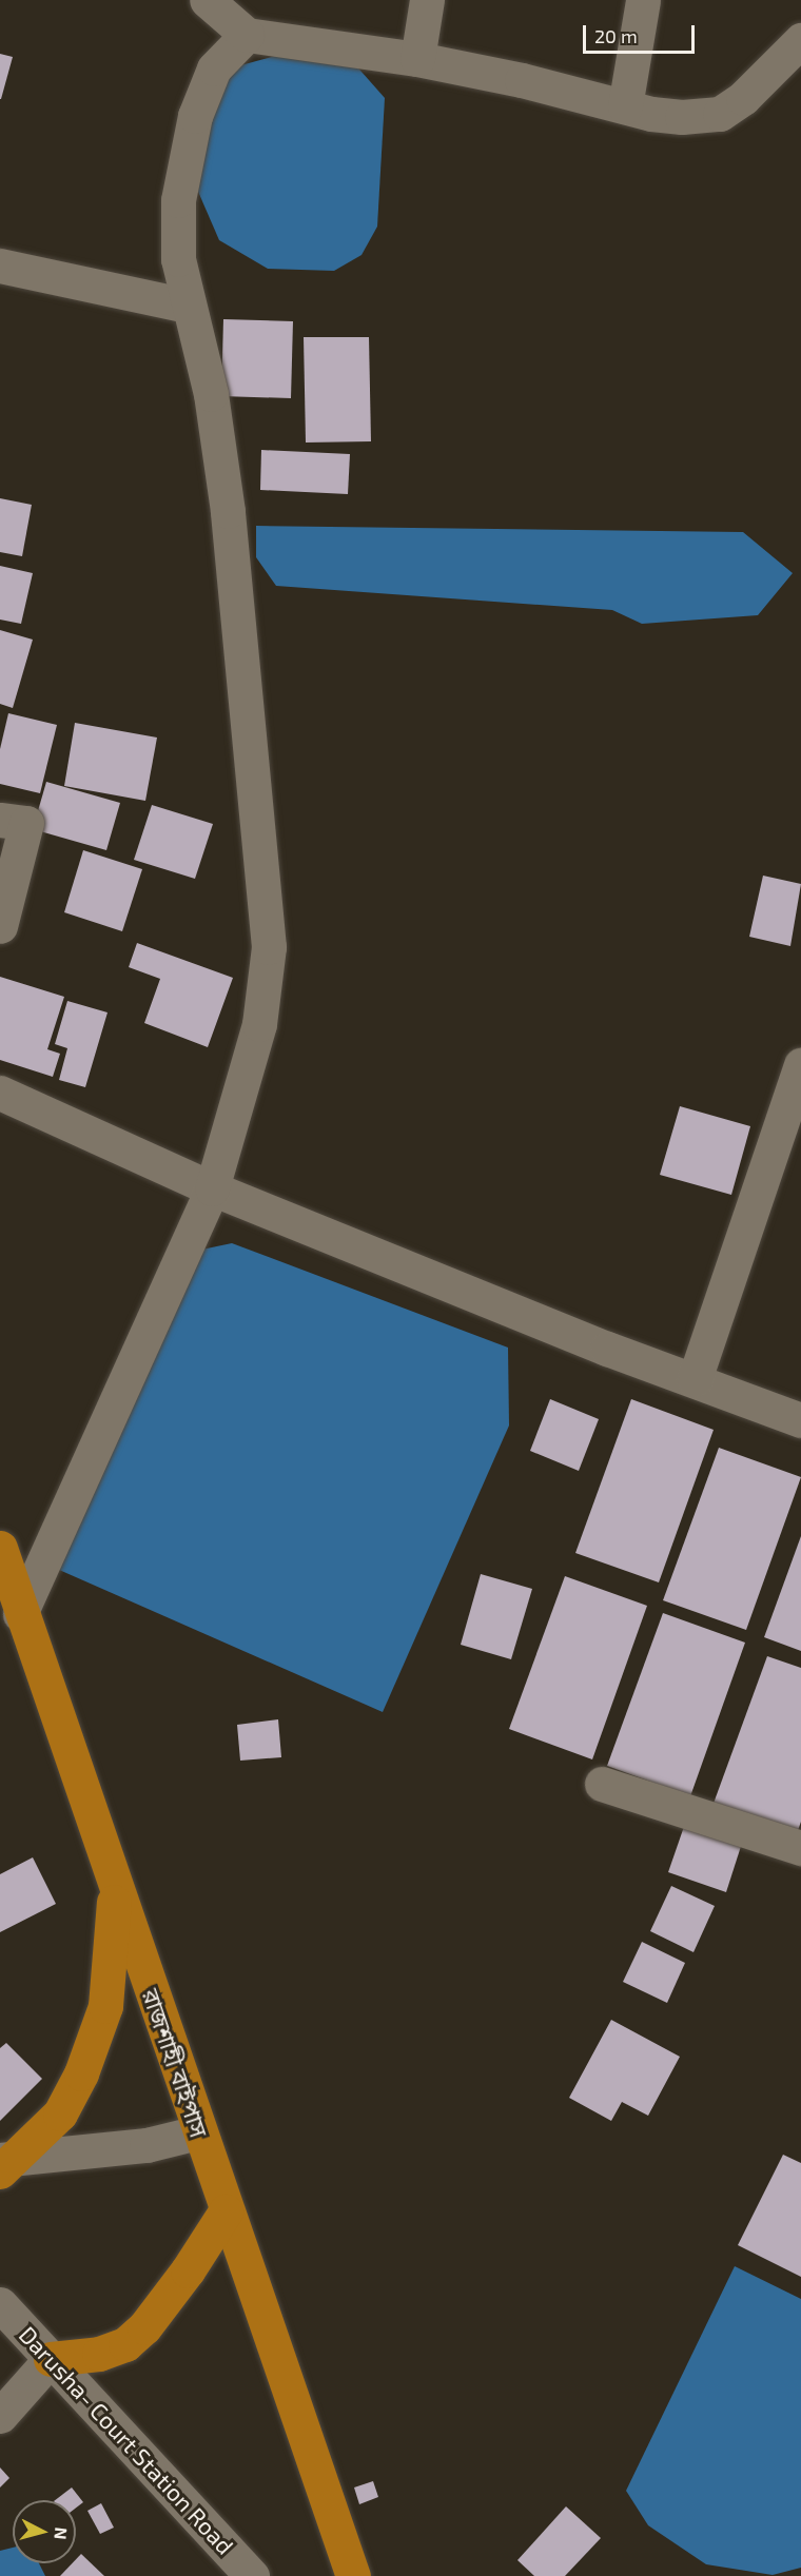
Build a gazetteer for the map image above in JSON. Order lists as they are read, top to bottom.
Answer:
{
  "streets": {
    "highway": ["রাজশাহী বাইপাস"],
    "street": ["Darusha- Court Station Road"]
  },
  "scale_bar": "20 m",
  "north": "right"
}
